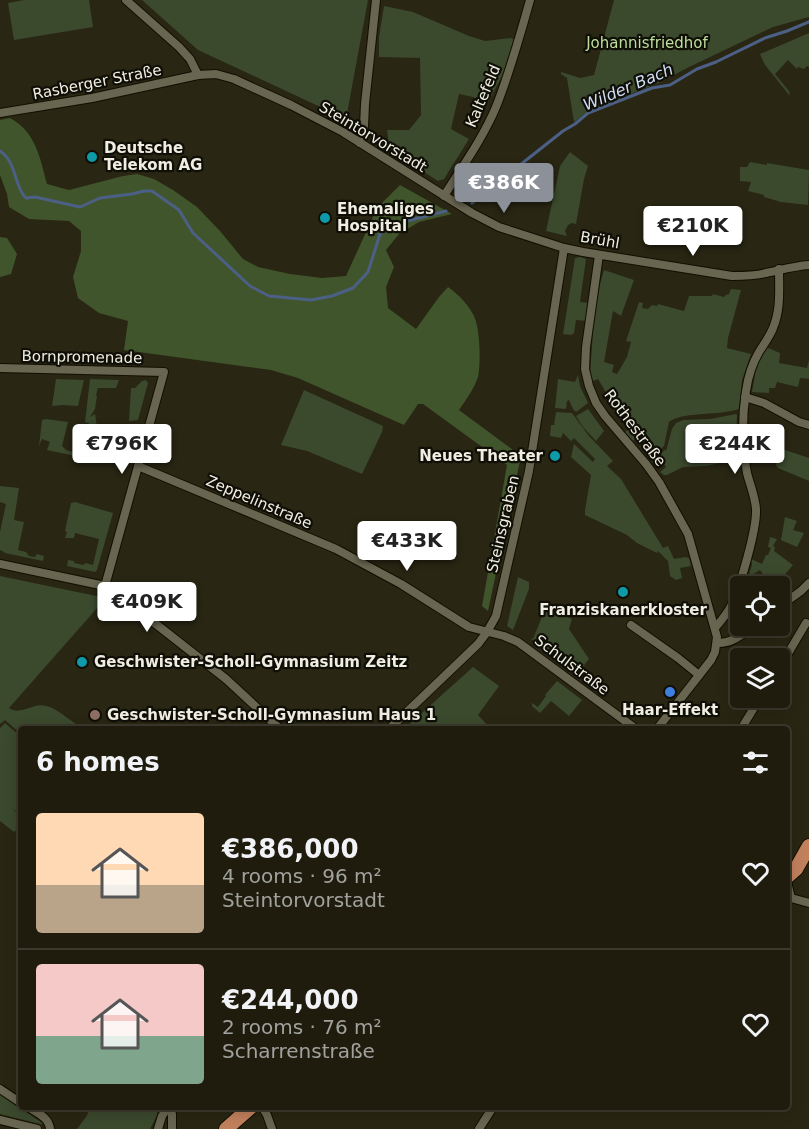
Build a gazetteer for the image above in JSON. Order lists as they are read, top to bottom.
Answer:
{
  "streets": {
    "street": [
      "Rasberger Straße",
      "Kaltefeld",
      "Steintorvorstadt",
      "Brühl",
      "Bornpromenade",
      "Rothestraße",
      "Zeppelinstraße",
      "Steinsgraben",
      "Schulstraße"
    ]
  },
  "crossings": [
    ["Rasberger Straße", "Steintorvorstadt"],
    ["Kaltefeld", "Steintorvorstadt"],
    ["Steintorvorstadt", "Brühl"],
    ["Steintorvorstadt", "Steinsgraben"],
    ["Brühl", "Rothestraße"],
    ["Brühl", "Steinsgraben"],
    ["Bornpromenade", "Zeppelinstraße"],
    ["Zeppelinstraße", "Steinsgraben"],
    ["Zeppelinstraße", "Schulstraße"],
    ["Steinsgraben", "Schulstraße"]
  ],
  "water": ["Wilder Bach"],
  "parks": ["Johannisfriedhof"],
  "places": [
    "Deutsche Telekom AG",
    "Ehemaliges Hospital",
    "Neues Theater",
    "Franziskanerkloster",
    "Geschwister-Scholl-Gymnasium Zeitz",
    "Haar-Effekt",
    "Geschwister-Scholl-Gymnasium Haus 1"
  ],
  "page": {
    "price": [
      "€386K",
      "€210K",
      "€796K",
      "€244K",
      "€433K",
      "€409K"
    ],
    "heading": "6 homes",
    "list": [
      {
        "name": "€386,000",
        "note": "4 rooms · 96 m² · Steintorvorstadt"
      },
      {
        "name": "€244,000",
        "note": "2 rooms · 76 m² · Scharrenstraße"
      }
    ]
  }
}
